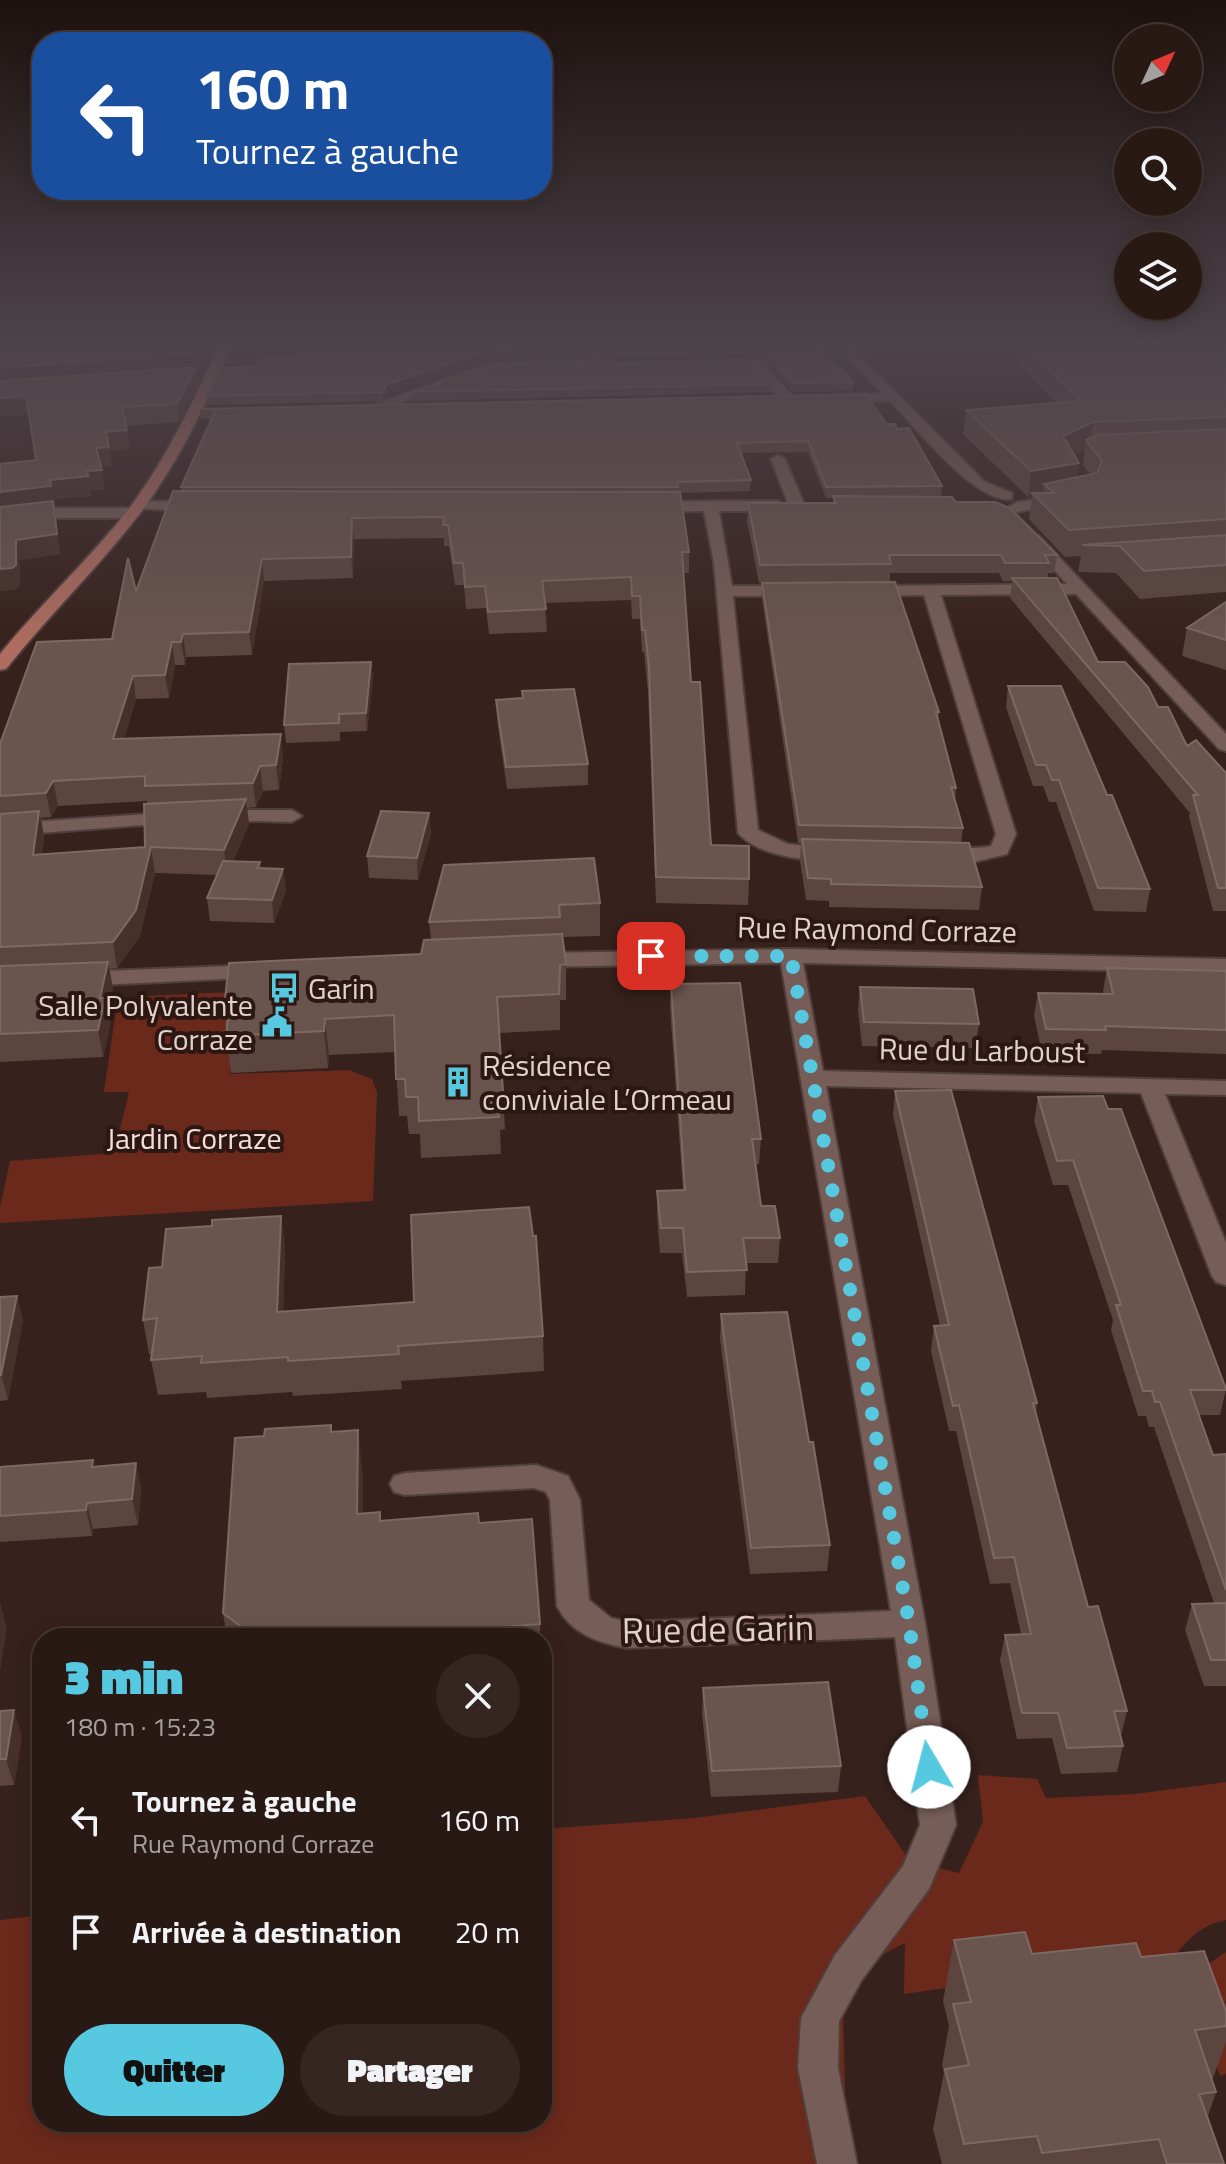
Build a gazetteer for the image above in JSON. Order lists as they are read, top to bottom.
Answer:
{
  "streets": {
    "street": ["Rue Raymond Corraze", "Rue du Larboust", "Rue de Garin"]
  },
  "parks": ["Jardin Corraze"],
  "places": {
    "bus stop": ["Garin"],
    "public building": ["Salle Polyvalente Corraze"],
    "building": ["Résidence conviviale L’Ormeau"]
  },
  "north": "top right",
  "page": {
    "turn": ["160 m", "Tournez à gauche"],
    "heading": ["3 min", "180 m · 15:23"],
    "list": [
      {
        "name": "Tournez à gauche",
        "note": "Rue Raymond Corraze",
        "value": "160 m"
      },
      {
        "name": "Arrivée à destination",
        "value": "20 m"
      }
    ],
    "buttons": ["Quitter", "Partager"]
  }
}
